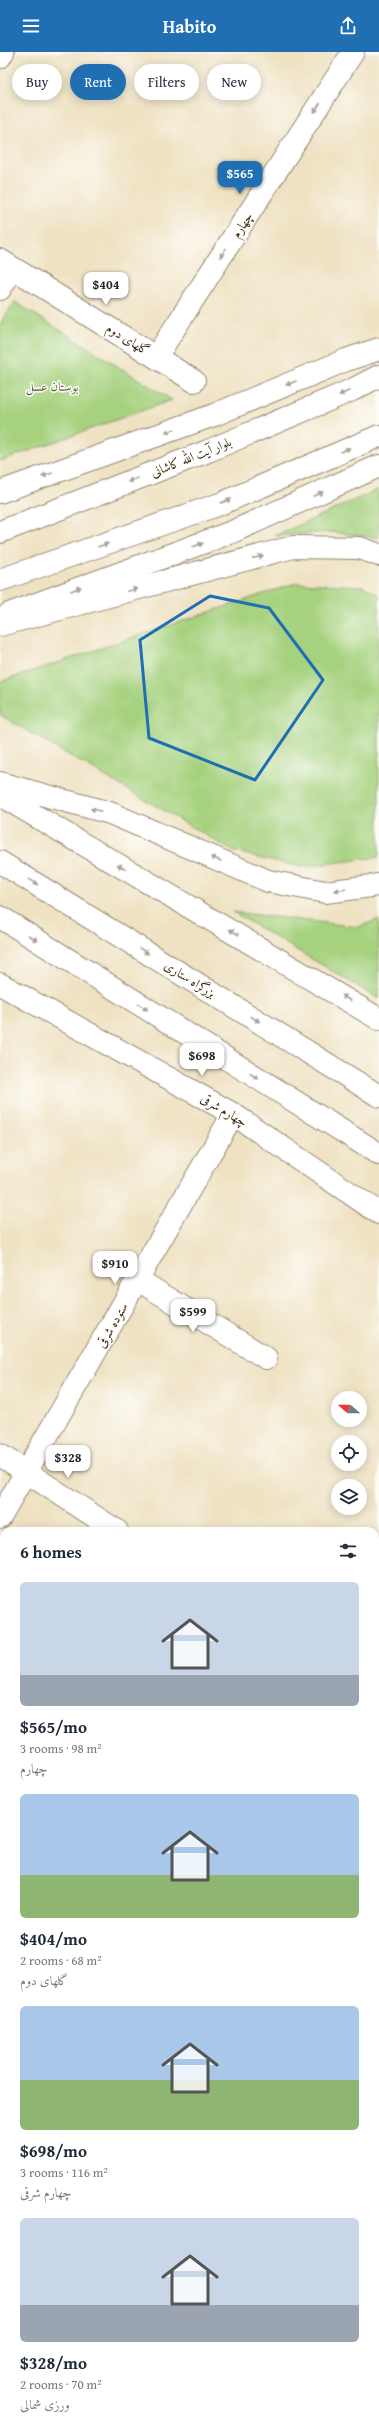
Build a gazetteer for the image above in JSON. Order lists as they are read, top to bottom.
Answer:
{
  "streets": {
    "main road": [
      "چهارم",
      "گلهای دوم",
      "بلوار آیت الله کاشانی",
      "بزرگراه ستاری",
      "چهارم شرقی",
      "ستوده شرقی"
    ]
  },
  "crossings": [
    ["چهارم", "گلهای دوم"],
    ["چهارم شرقی", "ستوده شرقی"]
  ],
  "one_way": ["چهارم"],
  "parks": ["بوستان عسل"],
  "north": "left",
  "page": {
    "header": "Habito",
    "chip": [
      "Buy",
      "Rent",
      "Filters",
      "New"
    ],
    "price": [
      "$565",
      "$404",
      "$698",
      "$910",
      "$599",
      "$328"
    ],
    "heading": "6 homes",
    "list": [
      {
        "name": "$565/mo",
        "note": "3 rooms · 98 m² · چهارم"
      },
      {
        "name": "$404/mo",
        "note": "2 rooms · 68 m² · گلهای دوم"
      },
      {
        "name": "$698/mo",
        "note": "3 rooms · 116 m² · چهارم شرقی"
      },
      {
        "name": "$328/mo",
        "note": "2 rooms · 70 m² · ورزی شمالی"
      }
    ]
  }
}
